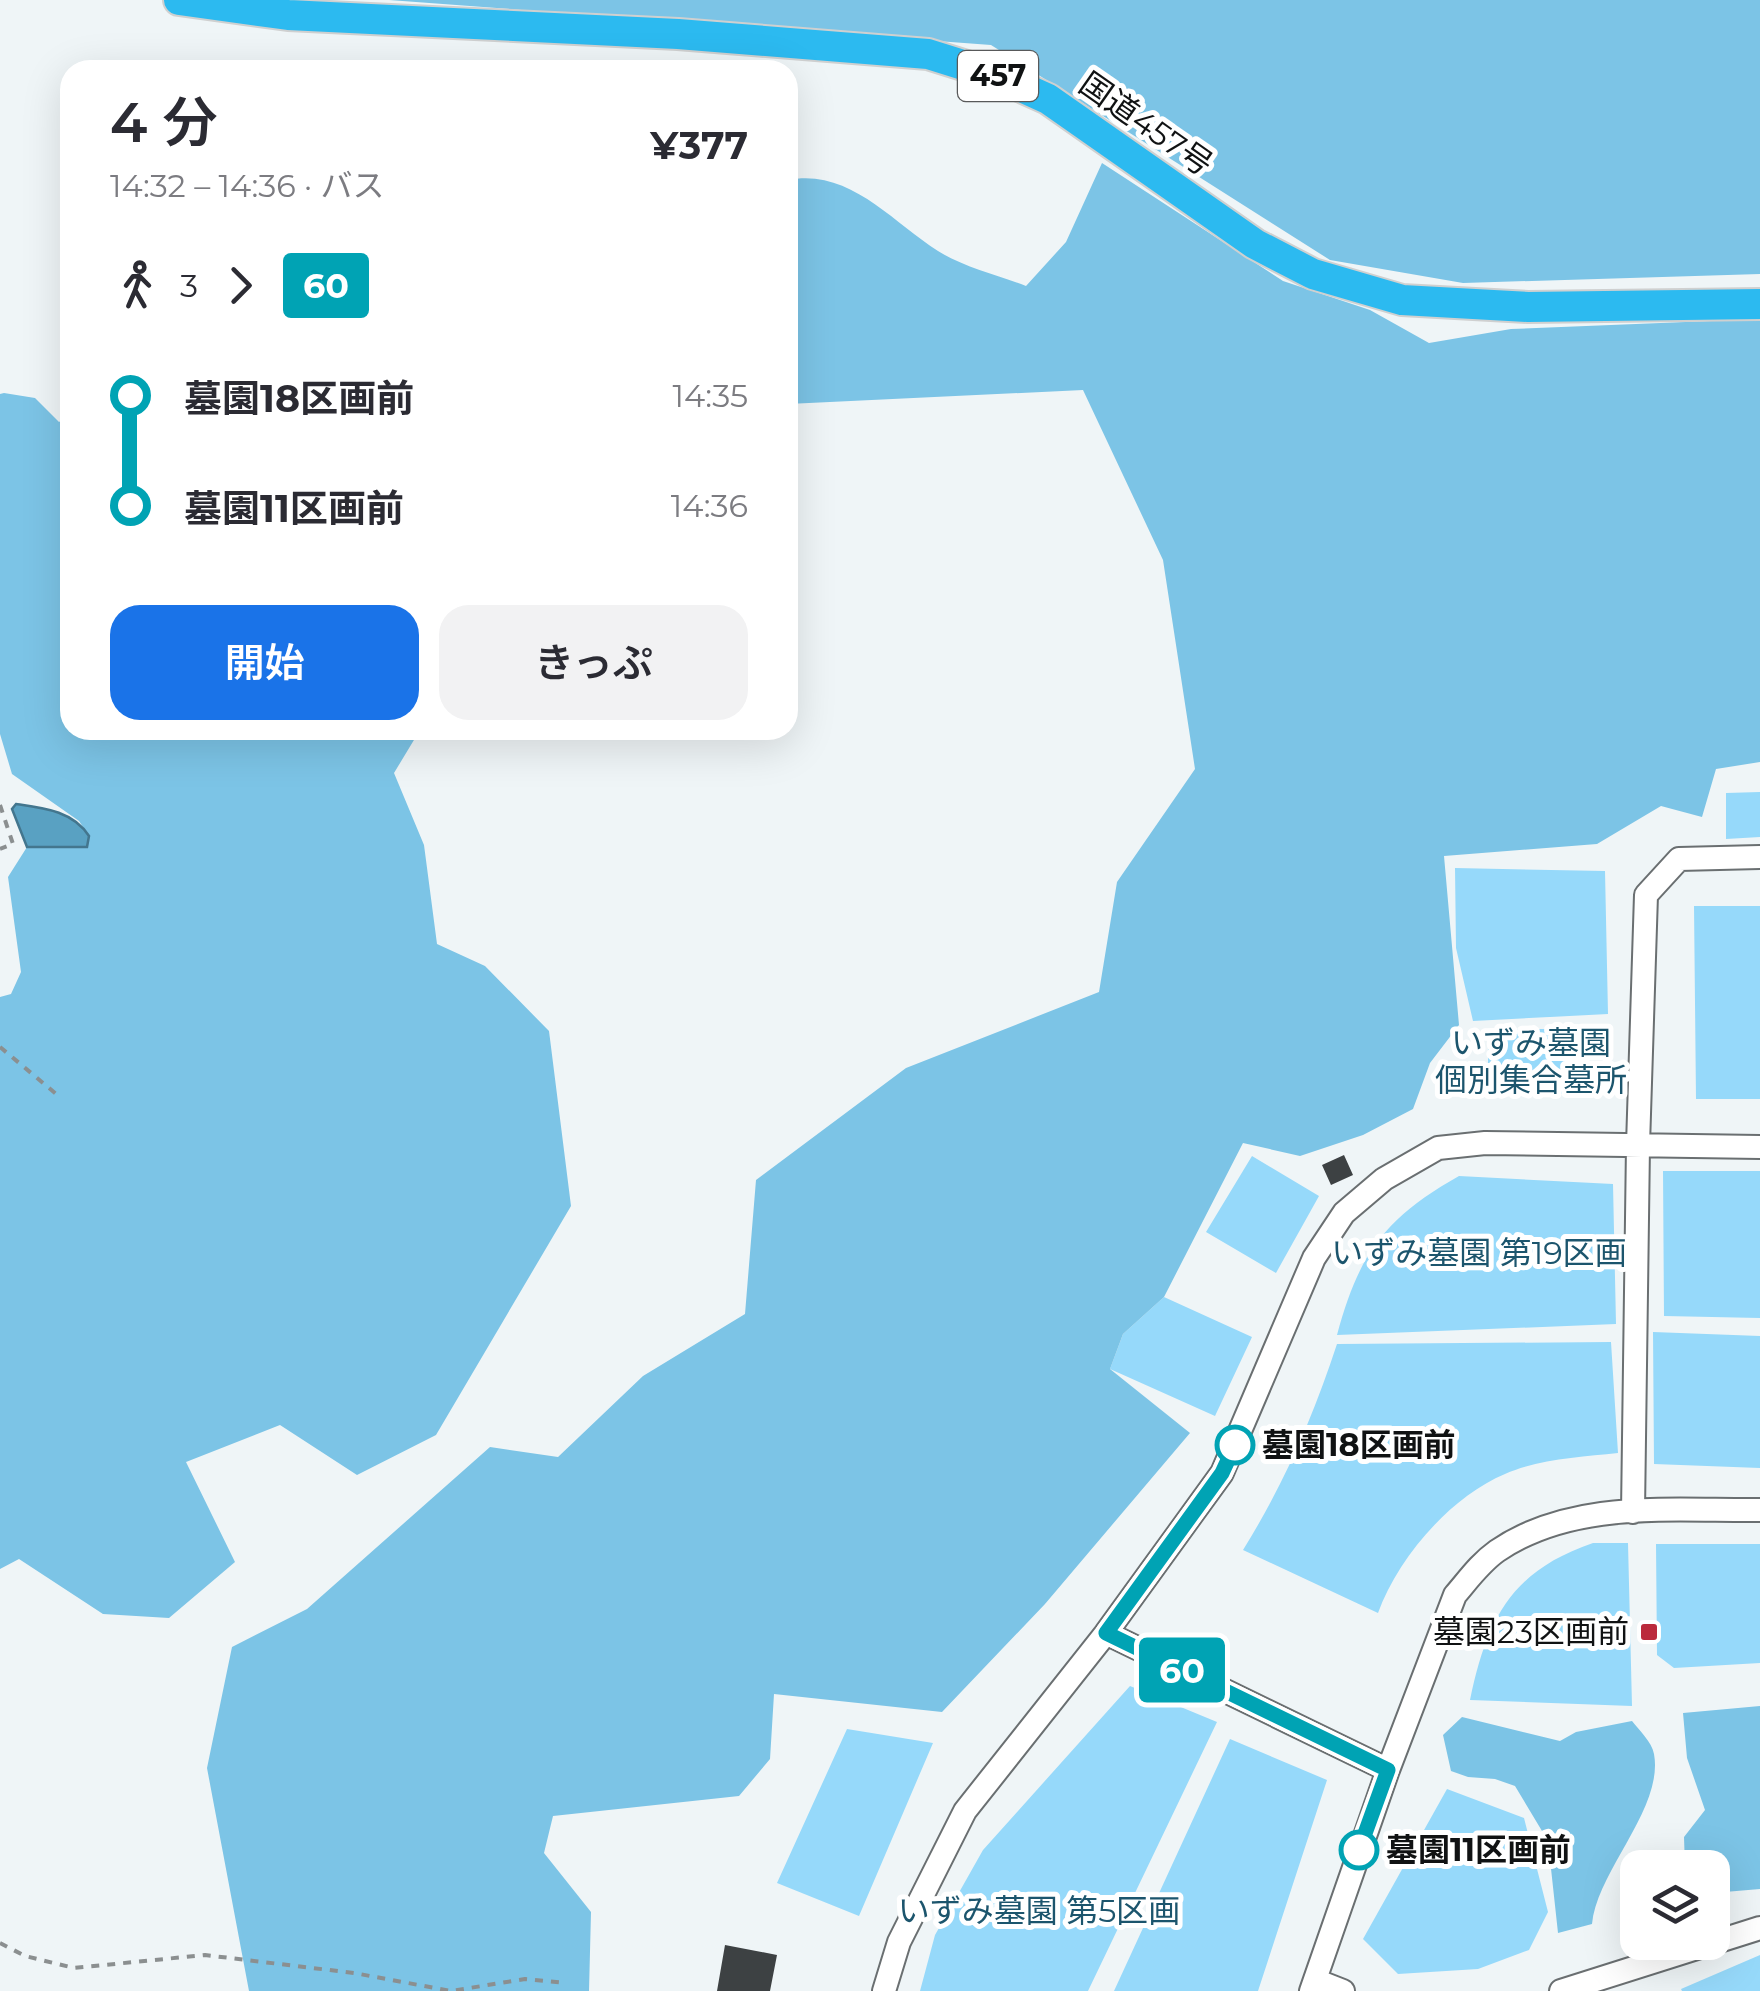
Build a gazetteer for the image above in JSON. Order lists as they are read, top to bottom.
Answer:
{
  "streets": {
    "highway": ["457", "国道457号"]
  },
  "parks": ["いずみ墓園 個別集合墓所", "いずみ墓園 第19区画", "いずみ墓園 第5区画"],
  "places": {
    "other": ["墓園18区画前", "墓園11区画前"],
    "transit": ["墓園23区画前"]
  },
  "lines": ["bus line 60"],
  "page": {
    "on_map": "60",
    "heading": ["4 分", "14:32 – 14:36 · バス", "¥377"],
    "legs": ["3", "60"],
    "list": [
      {
        "name": "墓園18区画前",
        "value": "14:35"
      },
      {
        "name": "墓園11区画前",
        "value": "14:36"
      }
    ],
    "buttons": ["開始", "きっぷ"]
  }
}
